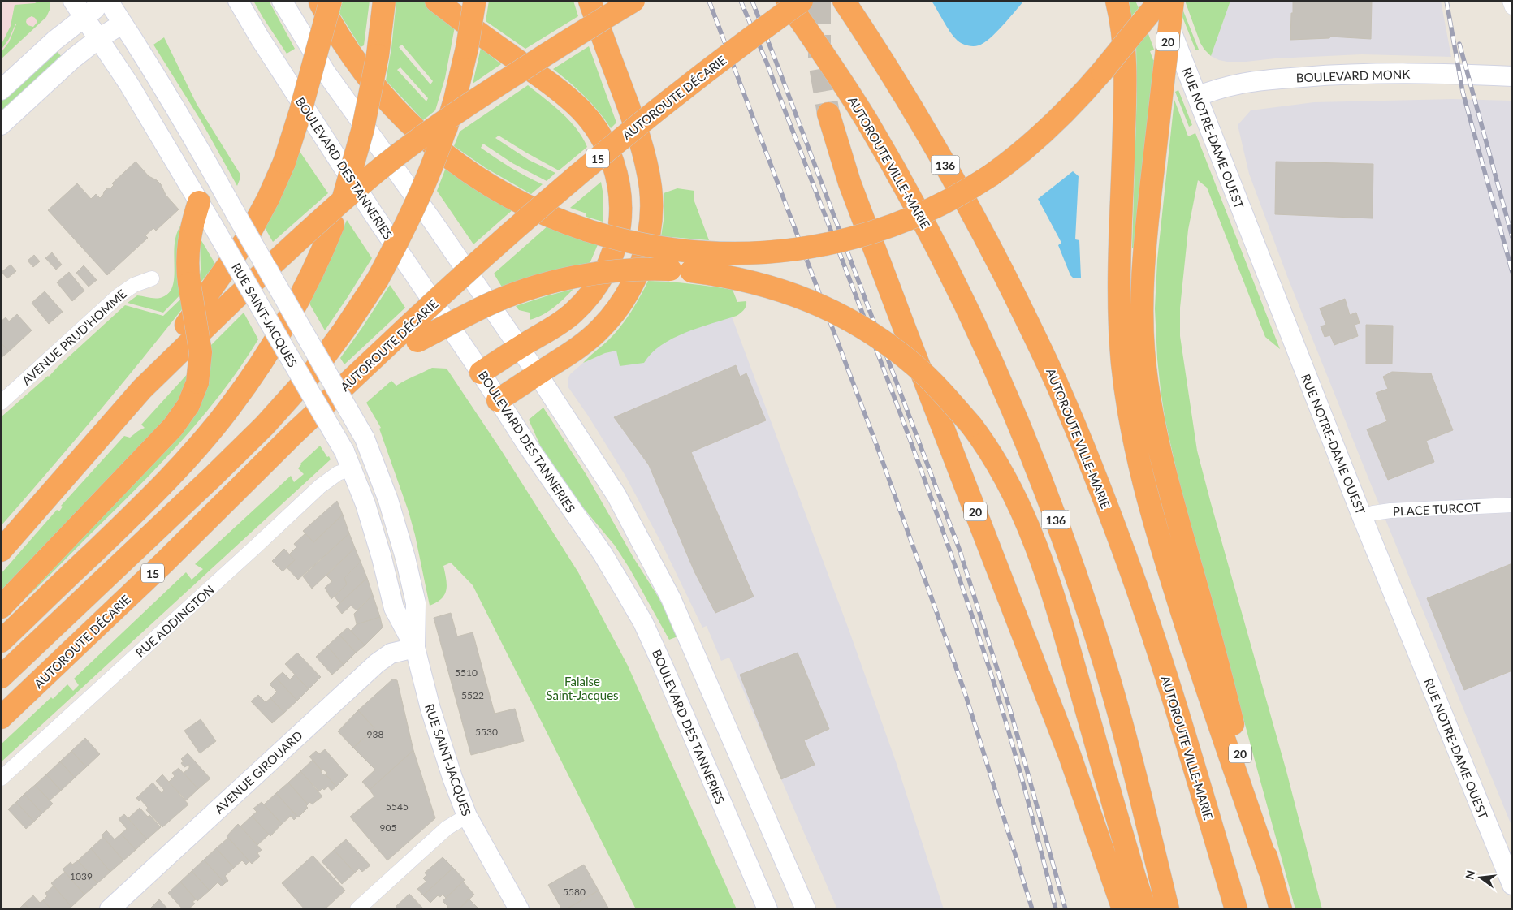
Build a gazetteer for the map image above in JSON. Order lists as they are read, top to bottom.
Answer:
{
  "streets": {
    "highway": [
      "20",
      "AUTOROUTE DÉCARIE",
      "15",
      "AUTOROUTE VILLE-MARIE",
      "136"
    ],
    "main road": [
      "BOULEVARD MONK",
      "RUE NOTRE-DAME OUEST",
      "BOULEVARD DES TANNERIES",
      "RUE SAINT-JACQUES",
      "AVENUE GIROUARD"
    ],
    "street": ["AVENUE PRUD'HOMME", "PLACE TURCOT", "RUE ADDINGTON"]
  },
  "crossings": [
    ["BOULEVARD MONK", "RUE NOTRE-DAME OUEST"],
    ["RUE NOTRE-DAME OUEST", "PLACE TURCOT"],
    ["RUE SAINT-JACQUES", "RUE ADDINGTON"],
    ["RUE SAINT-JACQUES", "AVENUE GIROUARD"]
  ],
  "parks": ["Falaise Saint-Jacques"],
  "house_numbers": [
    "5510",
    "5522",
    "5530",
    "938",
    "5545",
    "905",
    "1039",
    "5580"
  ],
  "north": "left"
}
